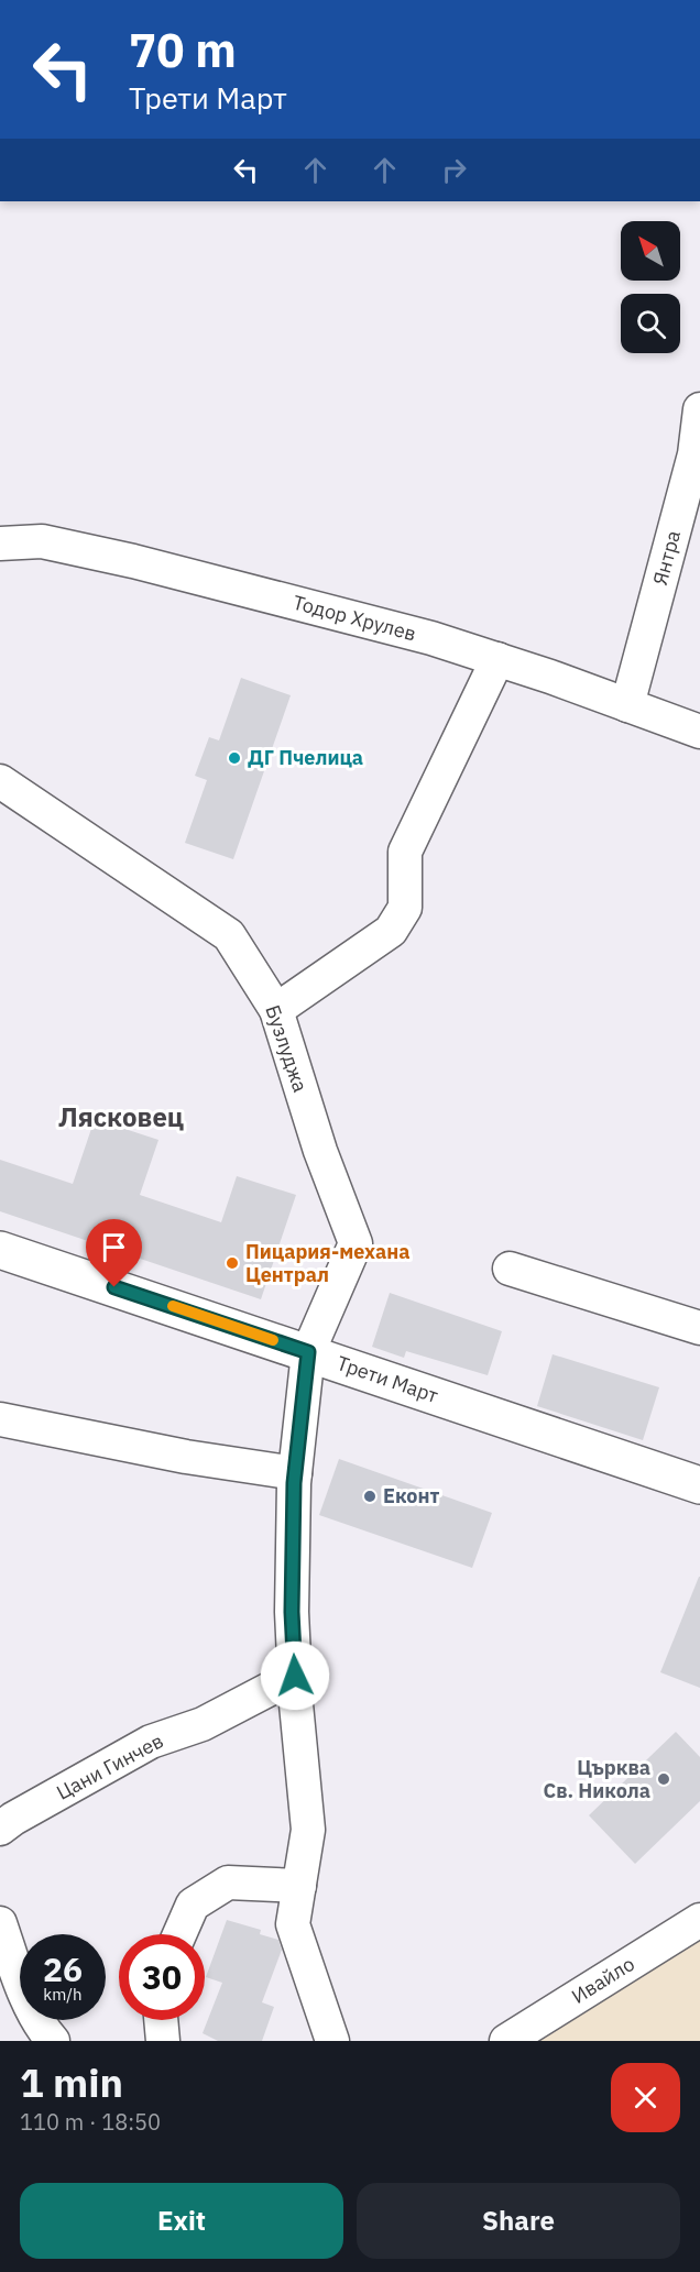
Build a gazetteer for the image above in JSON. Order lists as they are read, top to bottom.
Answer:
{
  "streets": {
    "street": [
      "Янтра",
      "Тодор Хрулев",
      "Бузлуджа",
      "Трети Март",
      "Цани Гинчев",
      "Ивайло"
    ]
  },
  "crossings": [
    ["Янтра", "Тодор Хрулев"],
    ["Бузлуджа", "Трети Март"]
  ],
  "districts": ["Лясковец"],
  "places": [
    "ДГ Пчелица",
    "Пицария-механа Централ",
    "Еконт",
    "Църква Св. Никола"
  ],
  "north": "top left",
  "page": {
    "turn": ["70 m", "Трети Март"],
    "speed": "26 km/h",
    "limit": "30",
    "heading": ["1 min", "110 m · 18:50"],
    "buttons": ["Exit", "Share"]
  }
}
